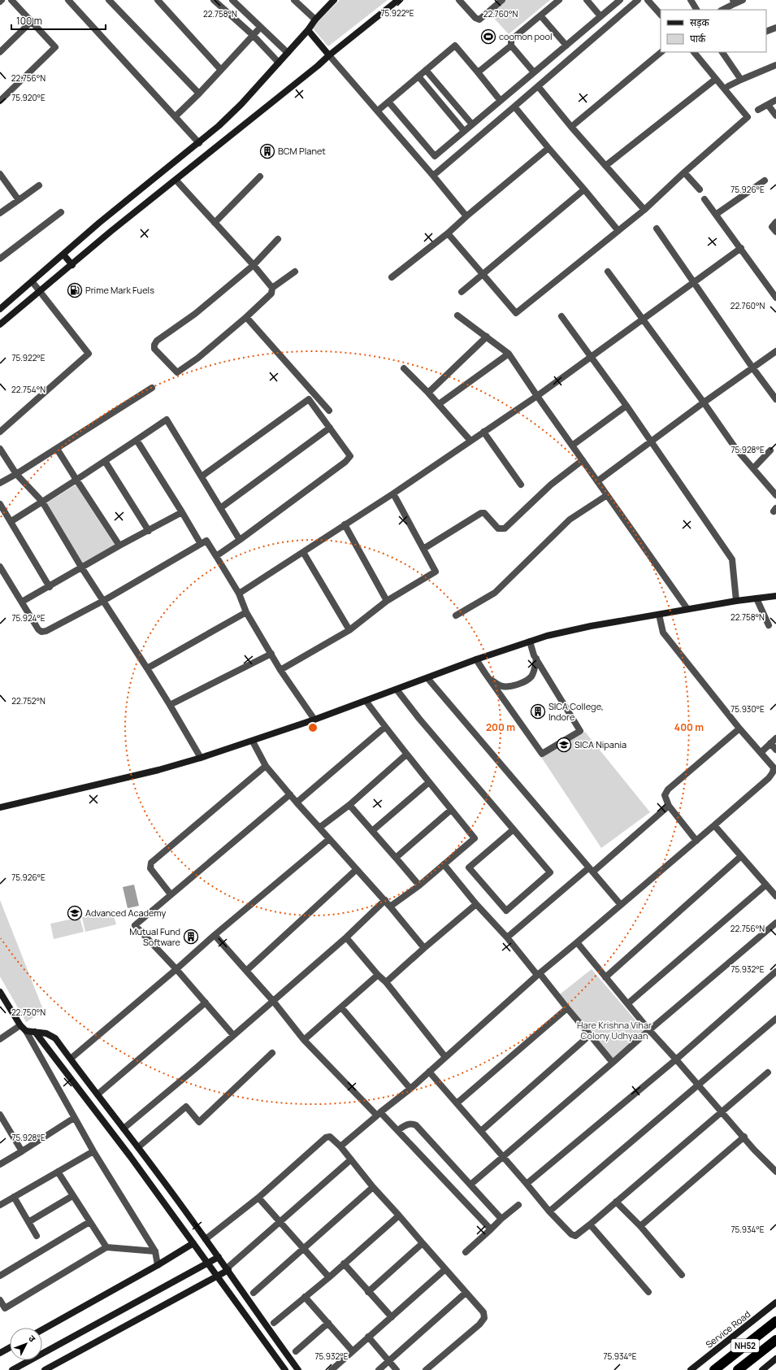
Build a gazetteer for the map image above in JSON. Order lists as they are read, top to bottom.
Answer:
{
  "streets": {
    "highway": ["NH52"],
    "street": ["Service Road"]
  },
  "parks": ["Hare Krishna Vihar Colony Udhyaan"],
  "places": {
    "sports": ["coomon pool"],
    "building": ["BCM Planet", "SICA College, Indore", "Mutual Fund Software"],
    "fuel station": ["Prime Mark Fuels"],
    "school or university": ["SICA Nipania", "Advanced Academy"]
  },
  "legend": ["सड़क", "पार्क"],
  "scale_bar": "100 m",
  "north": "top right",
  "coordinates": [
    "75.922°E",
    "22.758°N",
    "22.760°N",
    "22.756°N",
    "75.920°E",
    "75.926°E",
    "22.754°N",
    "75.928°E",
    "75.924°E",
    "22.752°N",
    "75.930°E",
    "75.932°E",
    "22.750°N",
    "75.934°E"
  ],
  "rings": ["200 m", "400 m"]
}
